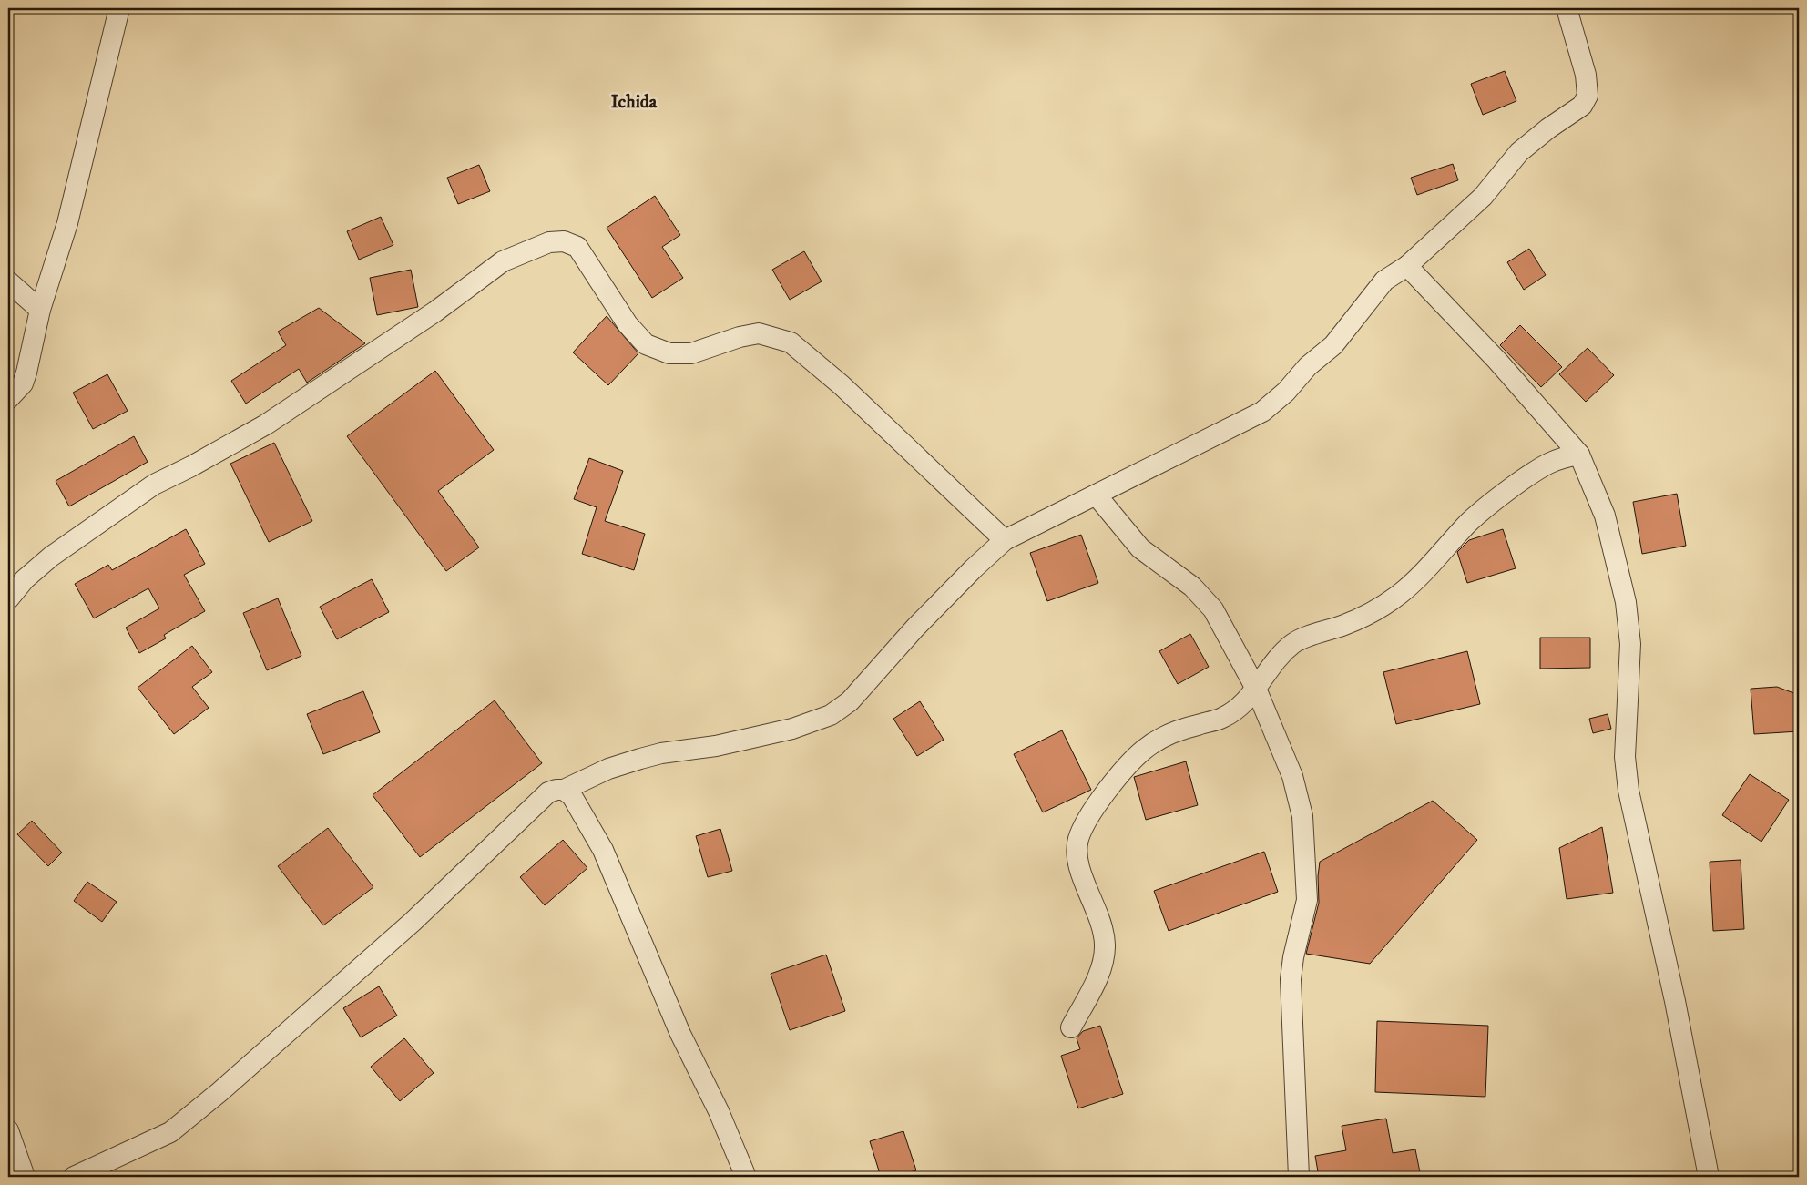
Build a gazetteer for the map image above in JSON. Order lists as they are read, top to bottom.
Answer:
{
  "districts": ["Ichida"]
}
